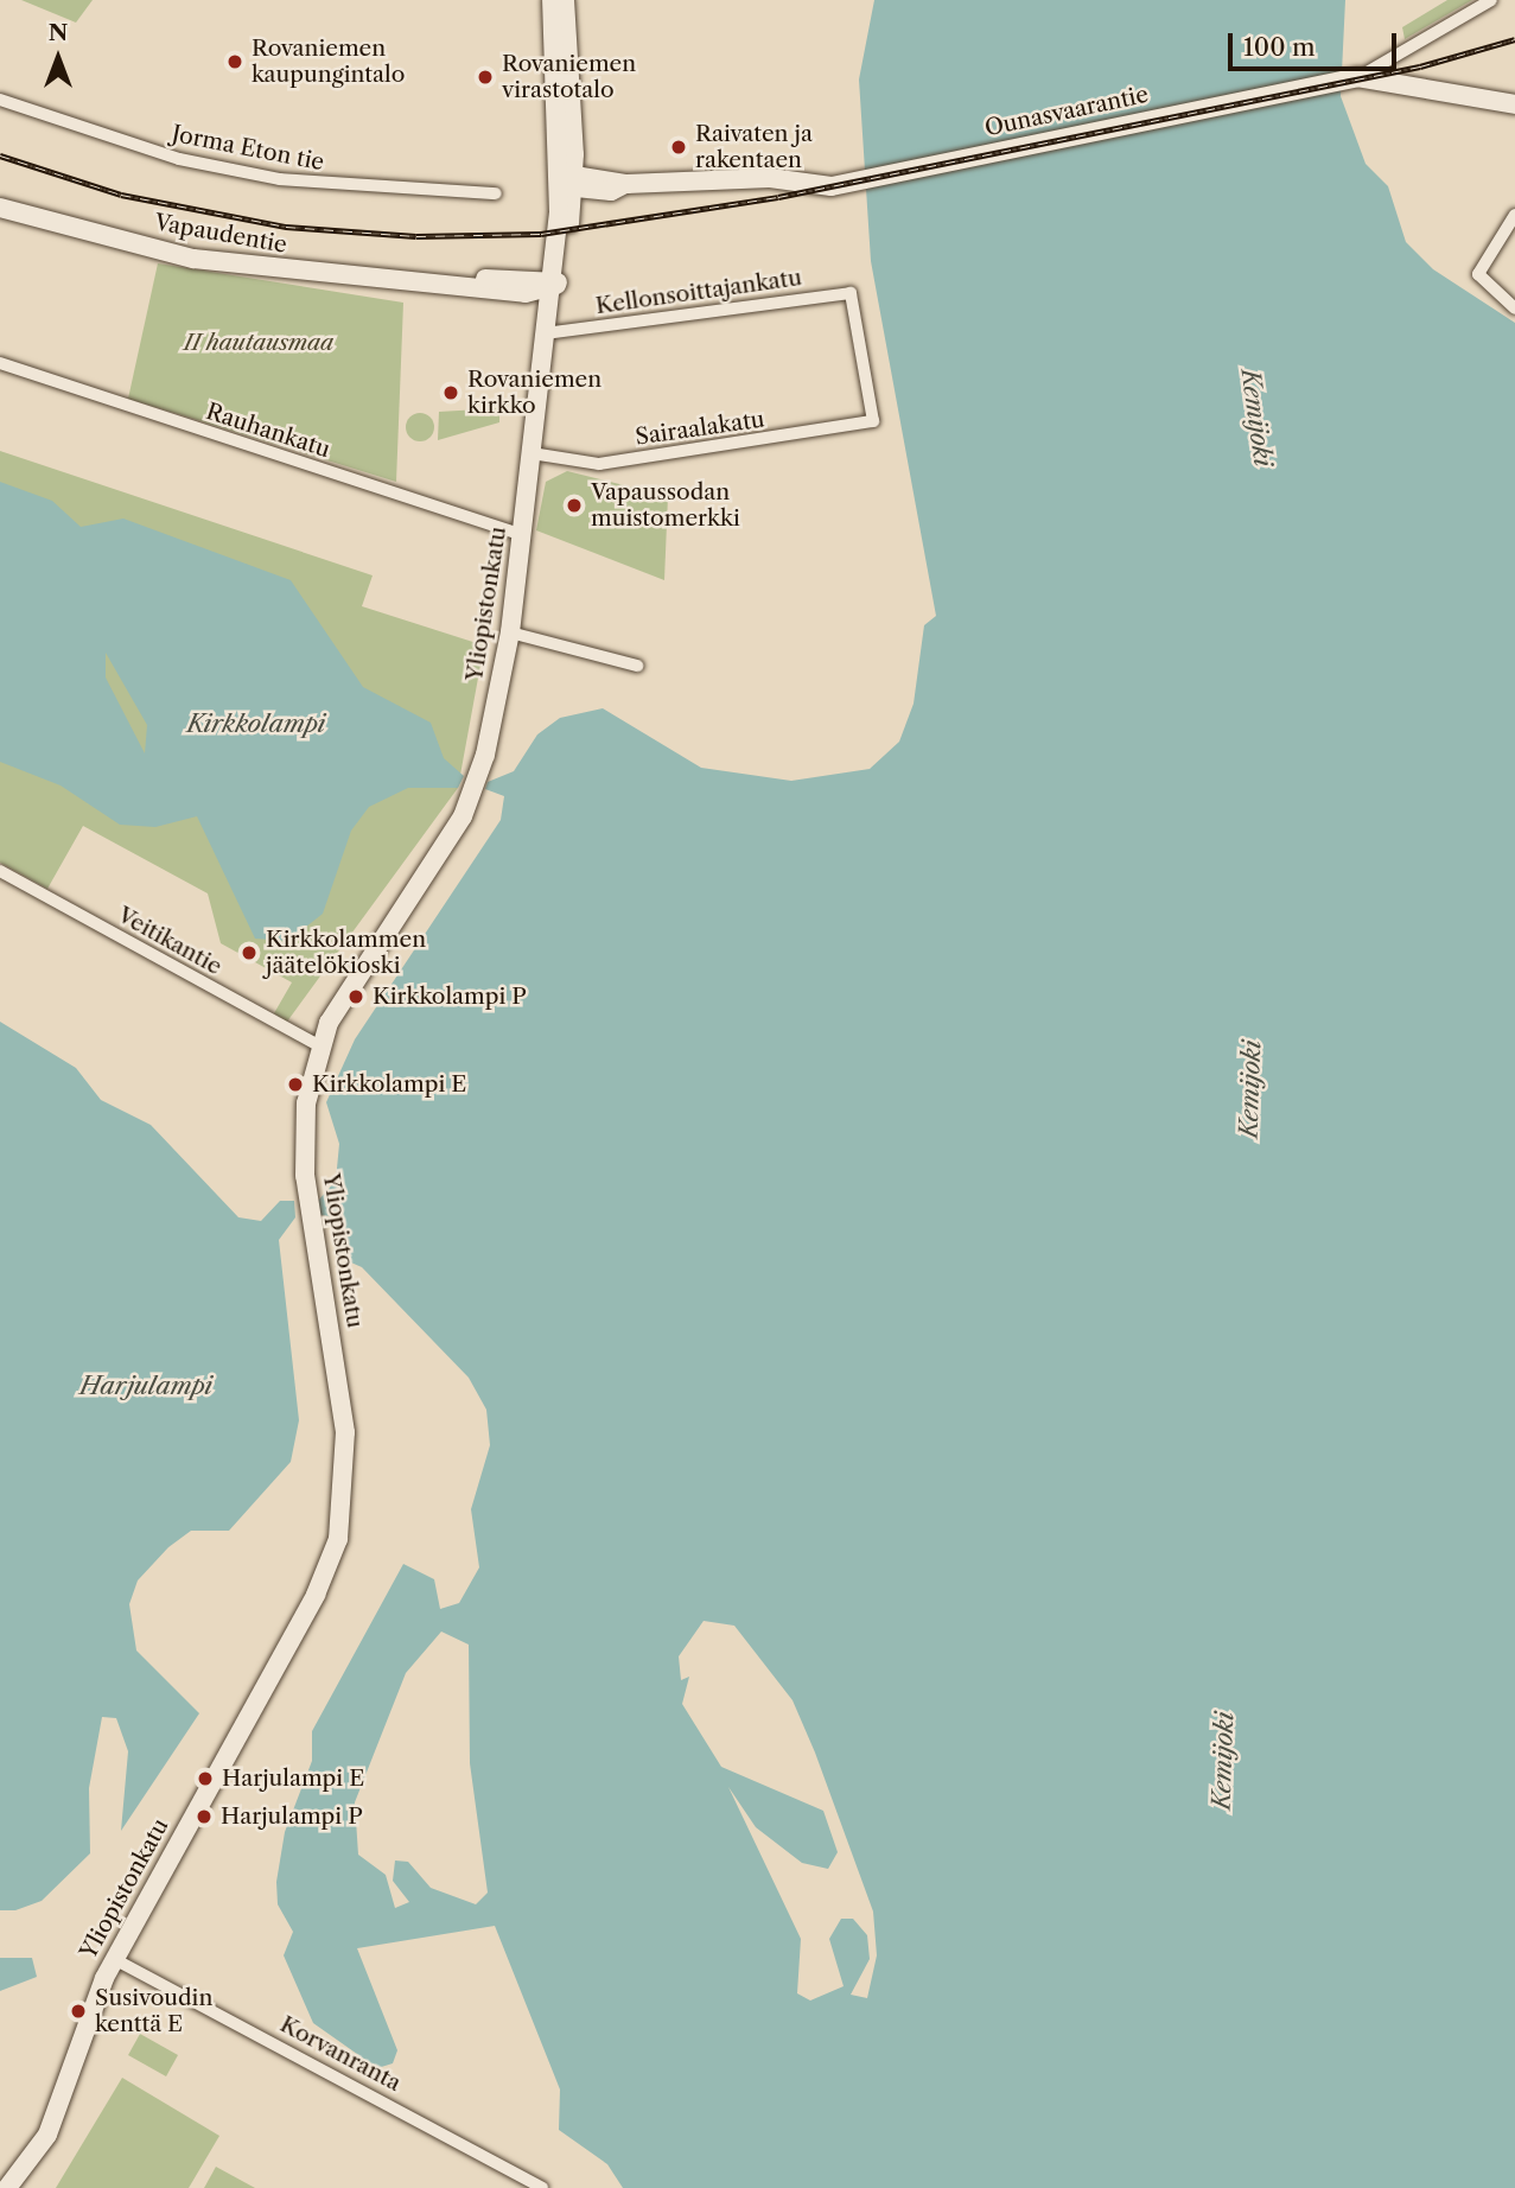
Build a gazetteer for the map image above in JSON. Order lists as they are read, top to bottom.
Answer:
{
  "streets": {
    "street": [
      "Ounasvaarantie",
      "Jorma Eton tie",
      "Vapaudentie",
      "Kellonsoittajankatu",
      "Sairaalakatu",
      "Rauhankatu",
      "Yliopistonkatu",
      "Veitikantie",
      "Korvanranta"
    ]
  },
  "crossings": [
    ["Ounasvaarantie", "Yliopistonkatu"],
    ["Vapaudentie", "Yliopistonkatu"],
    ["Kellonsoittajankatu", "Sairaalakatu"],
    ["Kellonsoittajankatu", "Yliopistonkatu"],
    ["Sairaalakatu", "Yliopistonkatu"],
    ["Rauhankatu", "Yliopistonkatu"],
    ["Yliopistonkatu", "Veitikantie"],
    ["Yliopistonkatu", "Korvanranta"]
  ],
  "water": ["Kemijoki", "Kirkkolampi", "Harjulampi"],
  "parks": ["II hautausmaa"],
  "places": [
    "Rovaniemen kaupungintalo",
    "Rovaniemen virastotalo",
    "Raivaten ja rakentaen",
    "Rovaniemen kirkko",
    "Vapaussodan muistomerkki",
    "Kirkkolammen jäätelökioski",
    "Kirkkolampi P",
    "Kirkkolampi E",
    "Harjulampi E",
    "Harjulampi P",
    "Susivoudin kenttä E"
  ],
  "scale_bar": "100 m",
  "north": "top"
}
